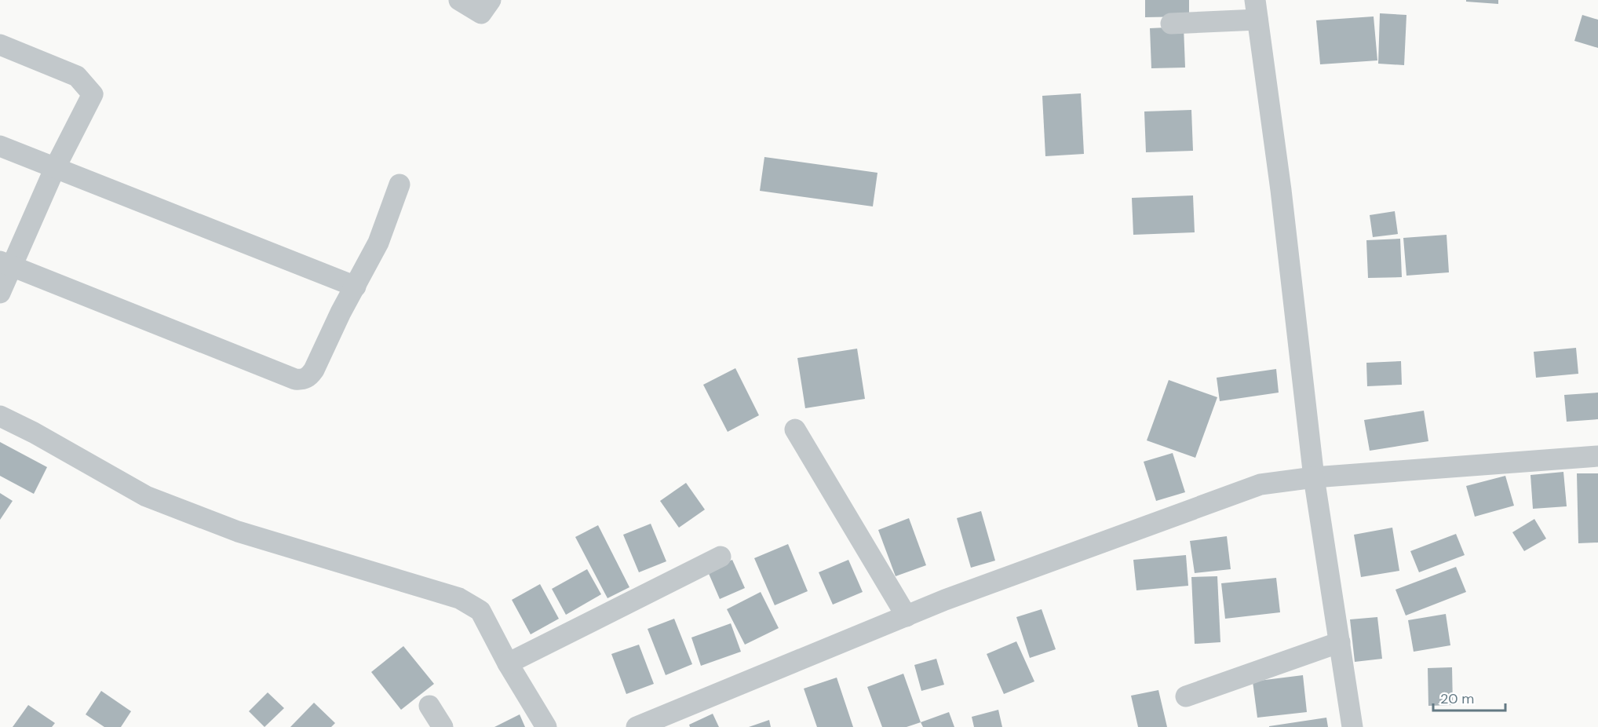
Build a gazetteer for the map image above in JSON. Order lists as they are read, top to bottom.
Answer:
{
  "scale_bar": "20 m"
}
